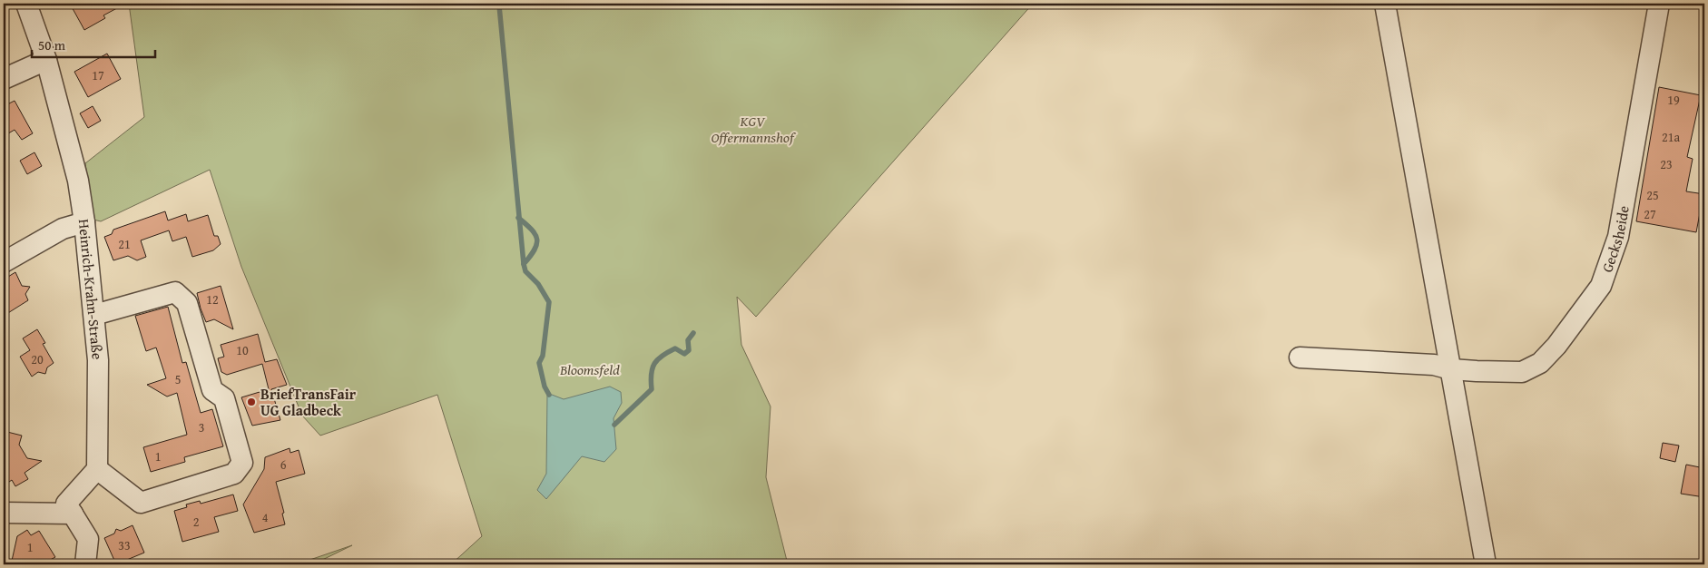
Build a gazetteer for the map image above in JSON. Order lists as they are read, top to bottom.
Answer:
{
  "streets": {
    "street": ["Gecksheide", "Heinrich-Krahn-Straße"]
  },
  "parks": ["KGV Offermannshof", "Bloomsfeld"],
  "places": ["BriefTransFair UG Gladbeck"],
  "house_numbers": [
    "17",
    "19",
    "21a",
    "23",
    "25",
    "27",
    "21",
    "12",
    "10",
    "20",
    "5",
    "3",
    "1",
    "6",
    "4",
    "2",
    "33",
    "1"
  ],
  "scale_bar": "50 m"
}
